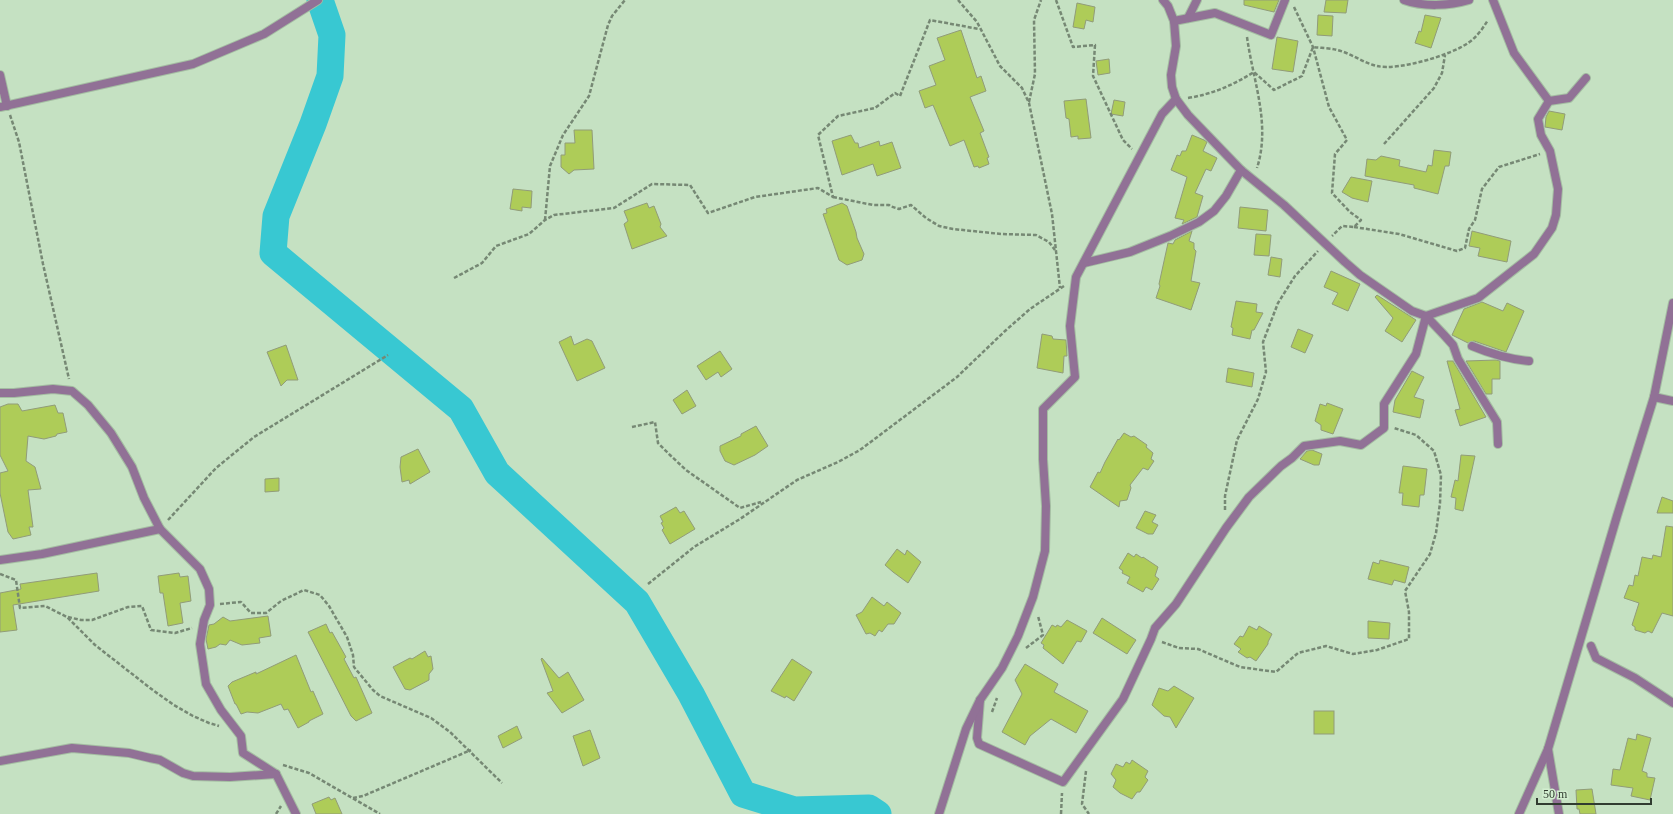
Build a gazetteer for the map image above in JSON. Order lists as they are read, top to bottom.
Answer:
{
  "scale_bar": "50 m"
}
